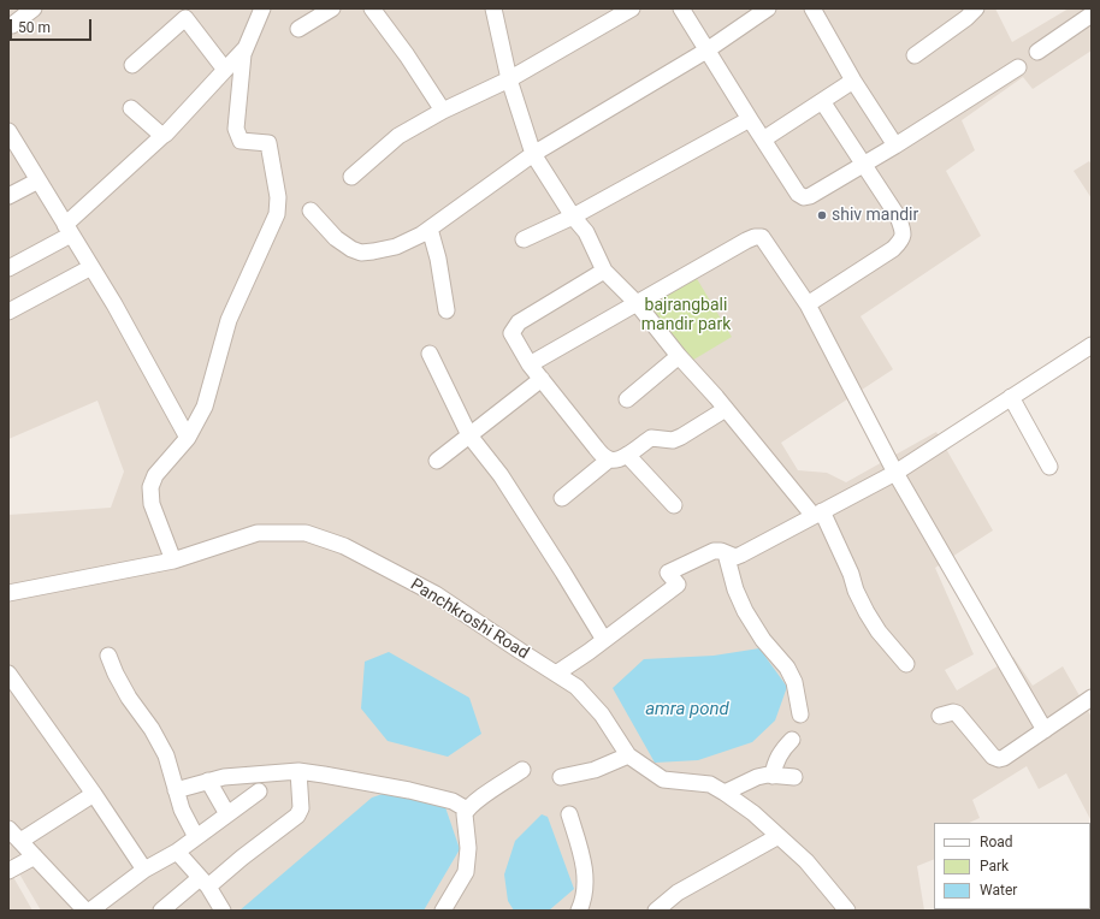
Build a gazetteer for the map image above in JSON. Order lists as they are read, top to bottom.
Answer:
{
  "streets": {
    "street": ["Panchkroshi Road"]
  },
  "water": ["amra pond"],
  "parks": ["bajrangbali mandir park"],
  "places": ["shiv mandir"],
  "legend": ["Road", "Park", "Water"],
  "scale_bar": "50 m"
}
